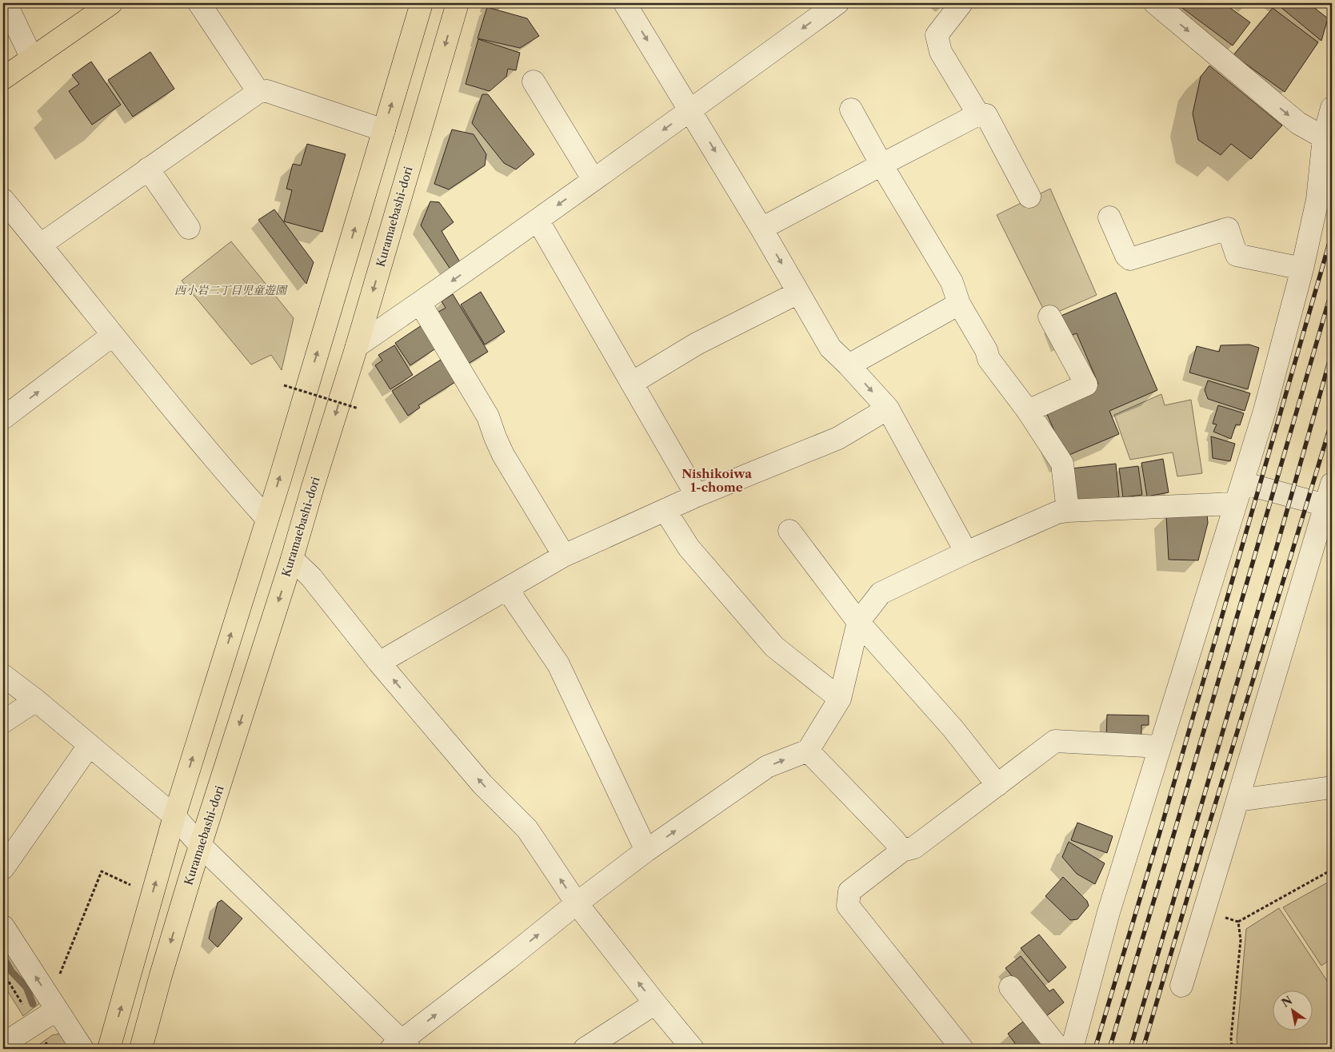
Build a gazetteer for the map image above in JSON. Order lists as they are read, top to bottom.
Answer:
{
  "streets": {
    "main road": ["Kuramaebashi-dori"]
  },
  "districts": ["Nishikoiwa 1-chome"],
  "parks": ["西小岩二丁目児童遊園"],
  "north": "top left"
}
